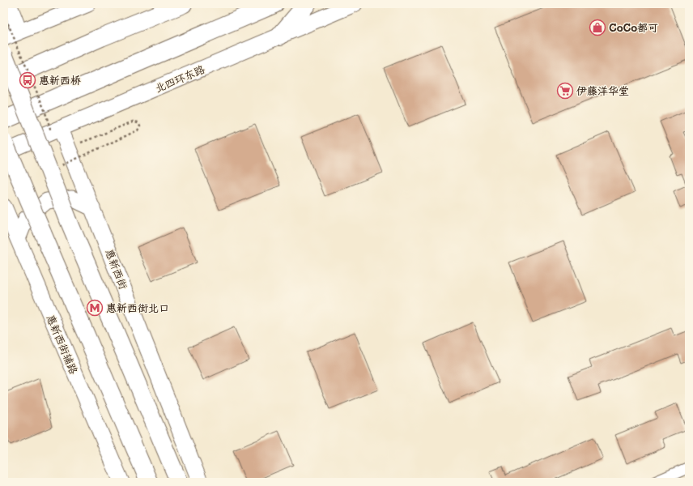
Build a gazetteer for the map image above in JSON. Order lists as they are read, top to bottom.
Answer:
{
  "streets": {
    "street": ["北四环东路", "惠新西街", "惠新西街辅路"]
  },
  "crossings": [
    ["北四环东路", "惠新西街"]
  ],
  "places": {
    "shop": ["CoCo都可"],
    "bus stop": ["惠新西桥"],
    "supermarket": ["伊藤洋华堂"],
    "metro station": ["惠新西街北口"]
  }
}
